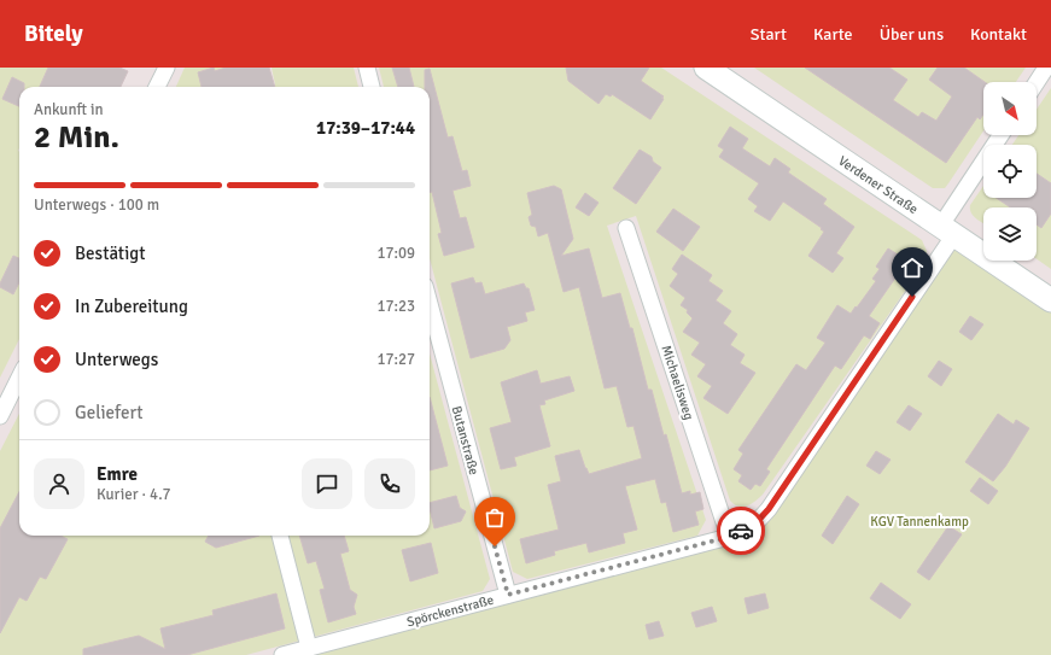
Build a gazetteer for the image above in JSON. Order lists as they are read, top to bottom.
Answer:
{
  "streets": {
    "street": [
      "Verdener Straße",
      "Michaelisweg",
      "Butanstraße",
      "Spörckenstraße"
    ]
  },
  "crossings": [
    ["Verdener Straße", "Spörckenstraße"],
    ["Michaelisweg", "Spörckenstraße"],
    ["Butanstraße", "Spörckenstraße"]
  ],
  "parks": ["KGV Tannenkamp"],
  "north": "bottom right",
  "page": {
    "header": "Bitely",
    "nav": [
      "Start",
      "Karte",
      "Über uns",
      "Kontakt"
    ],
    "heading": ["2 Min.", "Ankunft in", "17:39–17:44"],
    "panel": ["Emre", "Kurier · 4.7"],
    "bar": "Unterwegs · 100 m",
    "list": [
      ["Bestätigt", "17:09"],
      ["In Zubereitung", "17:23"],
      ["Unterwegs", "17:27"],
      "Geliefert"
    ]
  }
}
